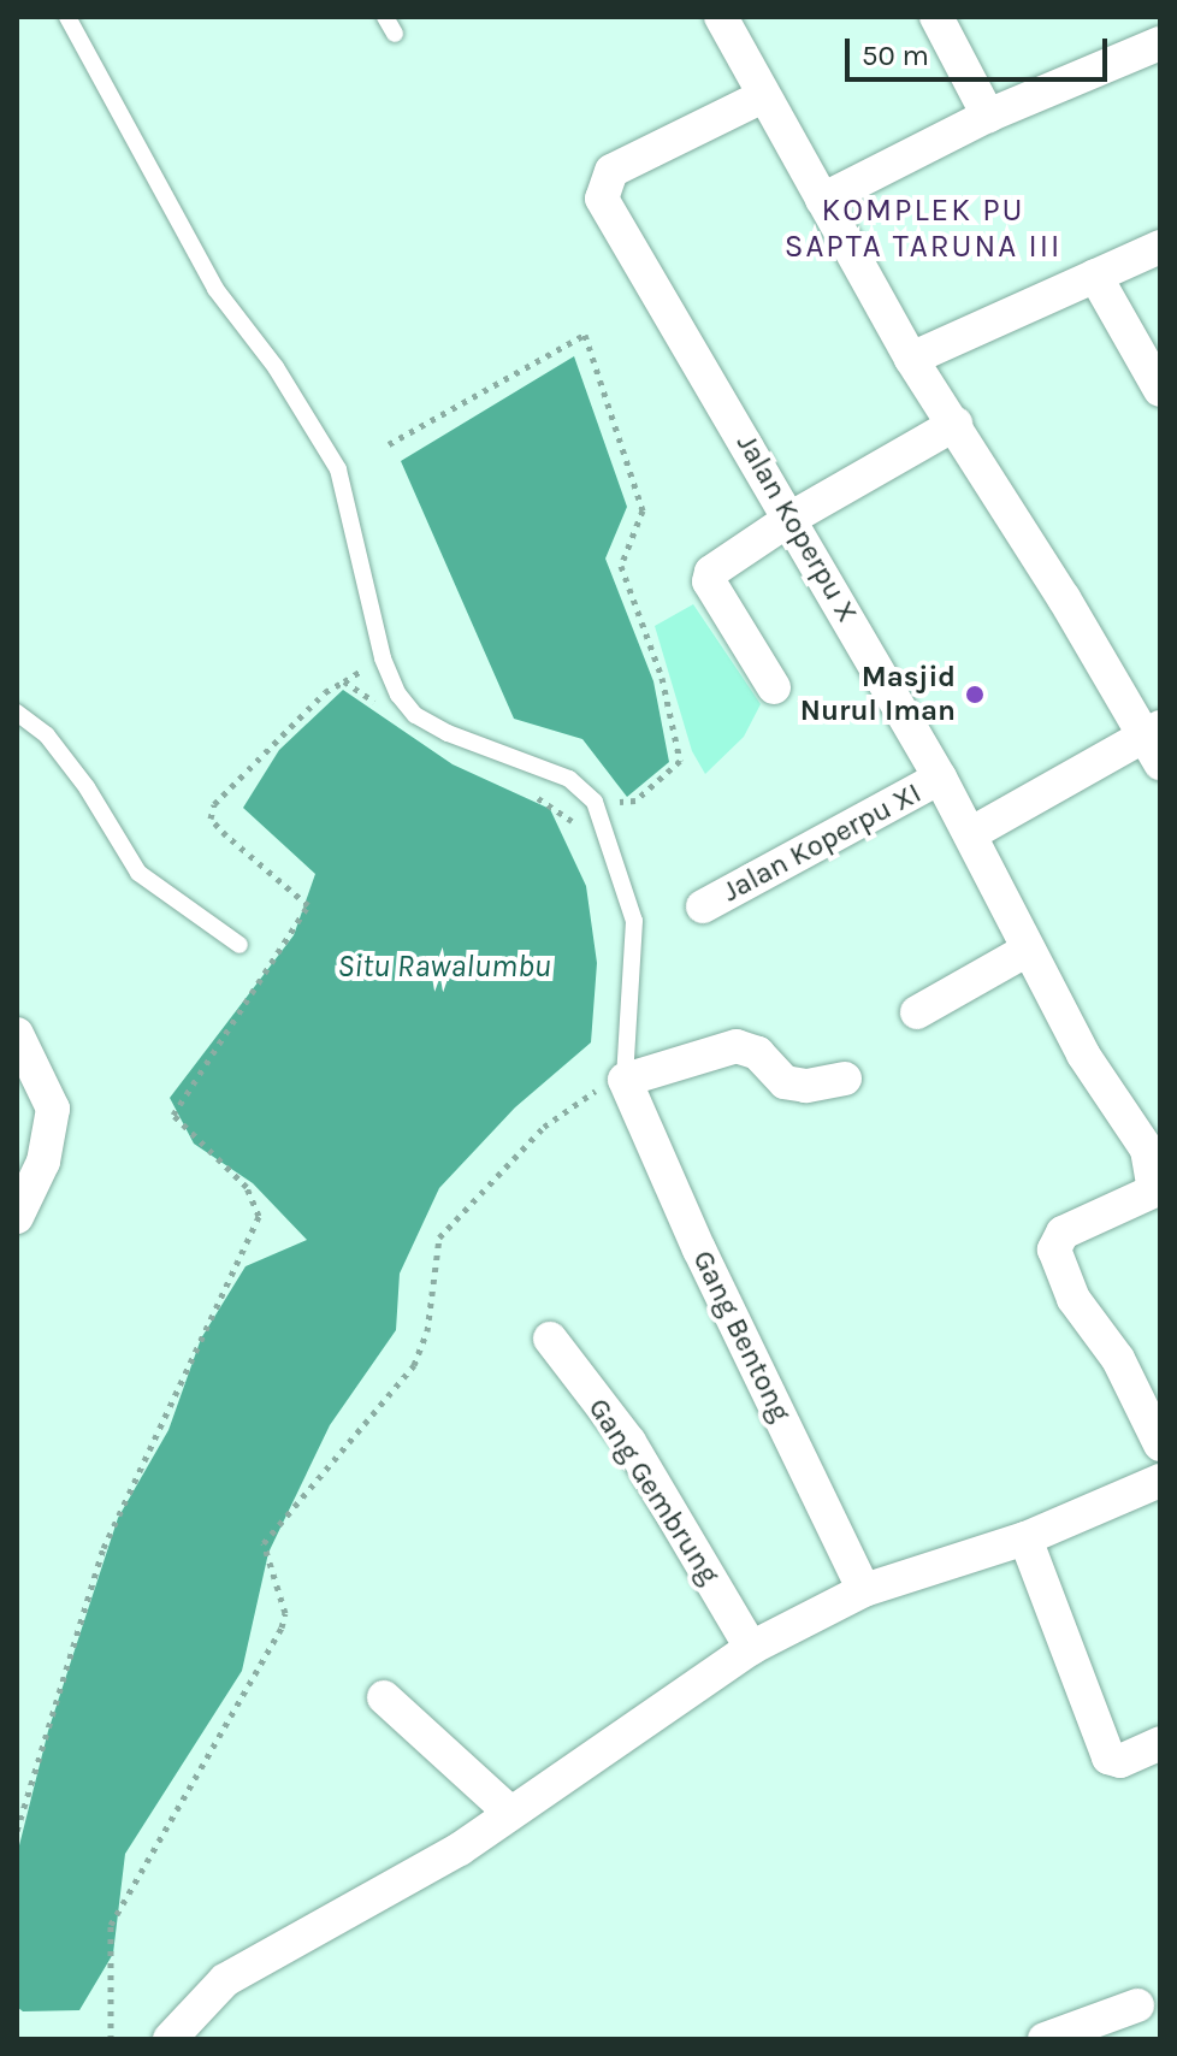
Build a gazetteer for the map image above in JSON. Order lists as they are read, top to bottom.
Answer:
{
  "streets": {
    "street": [
      "Jalan Koperpu X",
      "Jalan Koperpu XI",
      "Gang Bentong",
      "Gang Gembrung"
    ]
  },
  "crossings": [
    ["Jalan Koperpu X", "Jalan Koperpu XI"]
  ],
  "districts": ["KOMPLEK PU SAPTA TARUNA III"],
  "water": ["Situ Rawalumbu"],
  "places": ["Masjid Nurul Iman"],
  "scale_bar": "50 m"
}
